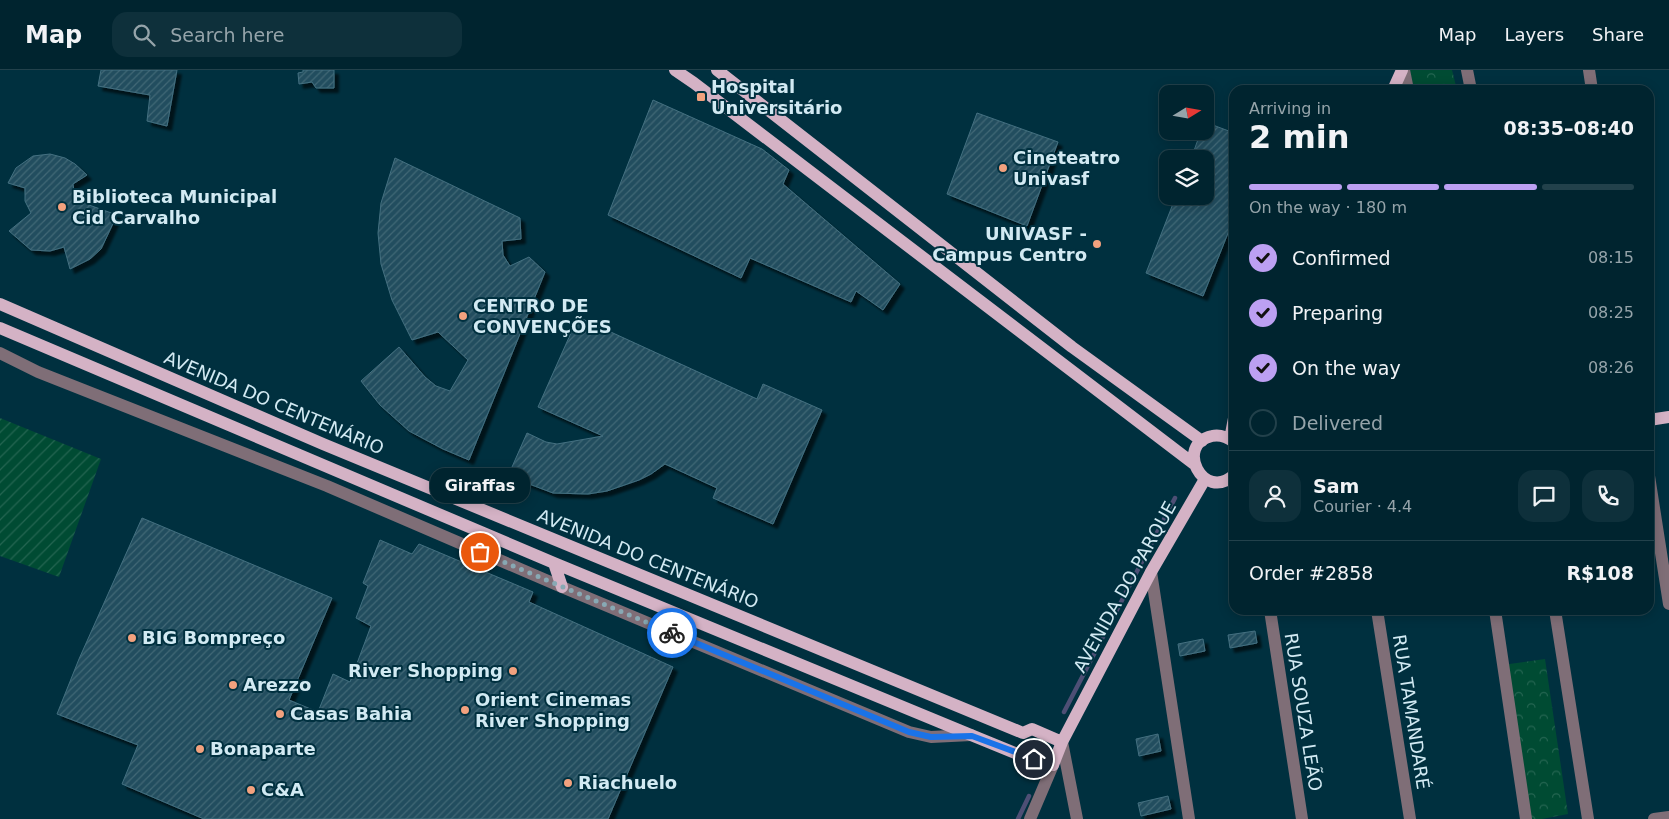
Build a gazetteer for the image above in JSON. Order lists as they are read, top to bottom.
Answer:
{
  "streets": {
    "main road": ["AVENIDA DO CENTENÁRIO", "AVENIDA DO PARQUE"],
    "street": ["RUA SOUZA LEÃO", "RUA TAMANDARÉ"]
  },
  "crossings": [
    ["AVENIDA DO CENTENÁRIO", "AVENIDA DO PARQUE"]
  ],
  "places": {
    "transit": ["Hospital Universitário"],
    "other": [
      "Cineteatro Univasf",
      "Biblioteca Municipal Cid Carvalho",
      "UNIVASF - Campus Centro",
      "CENTRO DE CONVENÇÕES",
      "Giraffas",
      "BIG Bompreço",
      "River Shopping",
      "Arezzo",
      "Orient Cinemas River Shopping",
      "Casas Bahia",
      "Bonaparte",
      "Riachuelo",
      "C&A"
    ]
  },
  "north": "right",
  "page": {
    "header": "Map",
    "search": "Search here",
    "nav": ["Map", "Layers", "Share"],
    "heading": ["2 min", "Arriving in", "08:35–08:40"],
    "panel": [
      "Sam",
      "Courier · 4.4",
      "Order #2858",
      "R$108"
    ],
    "bar": "On the way · 180 m",
    "list": [
      ["Confirmed", "08:15"],
      ["Preparing", "08:25"],
      ["On the way", "08:26"],
      "Delivered"
    ],
    "bubble": "Giraffas"
  }
}
